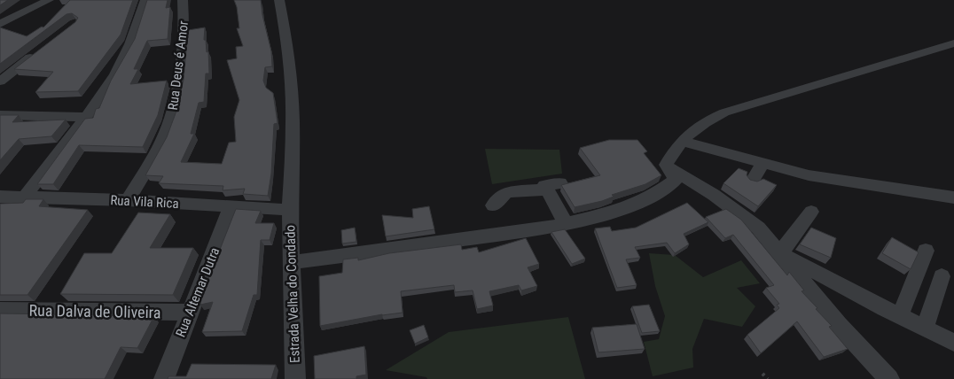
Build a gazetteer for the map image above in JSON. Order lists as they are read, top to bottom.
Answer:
{
  "streets": {
    "street": [
      "Rua Deus é Amor",
      "Rua Vila Rica",
      "Rua Altemar Dutra",
      "Estrada Velha do Condado",
      "Rua Dalva de Oliveira"
    ]
  },
  "crossings": [
    ["Rua Deus é Amor", "Rua Vila Rica"],
    ["Rua Vila Rica", "Rua Altemar Dutra"],
    ["Rua Vila Rica", "Estrada Velha do Condado"],
    ["Rua Altemar Dutra", "Rua Dalva de Oliveira"]
  ]
}
